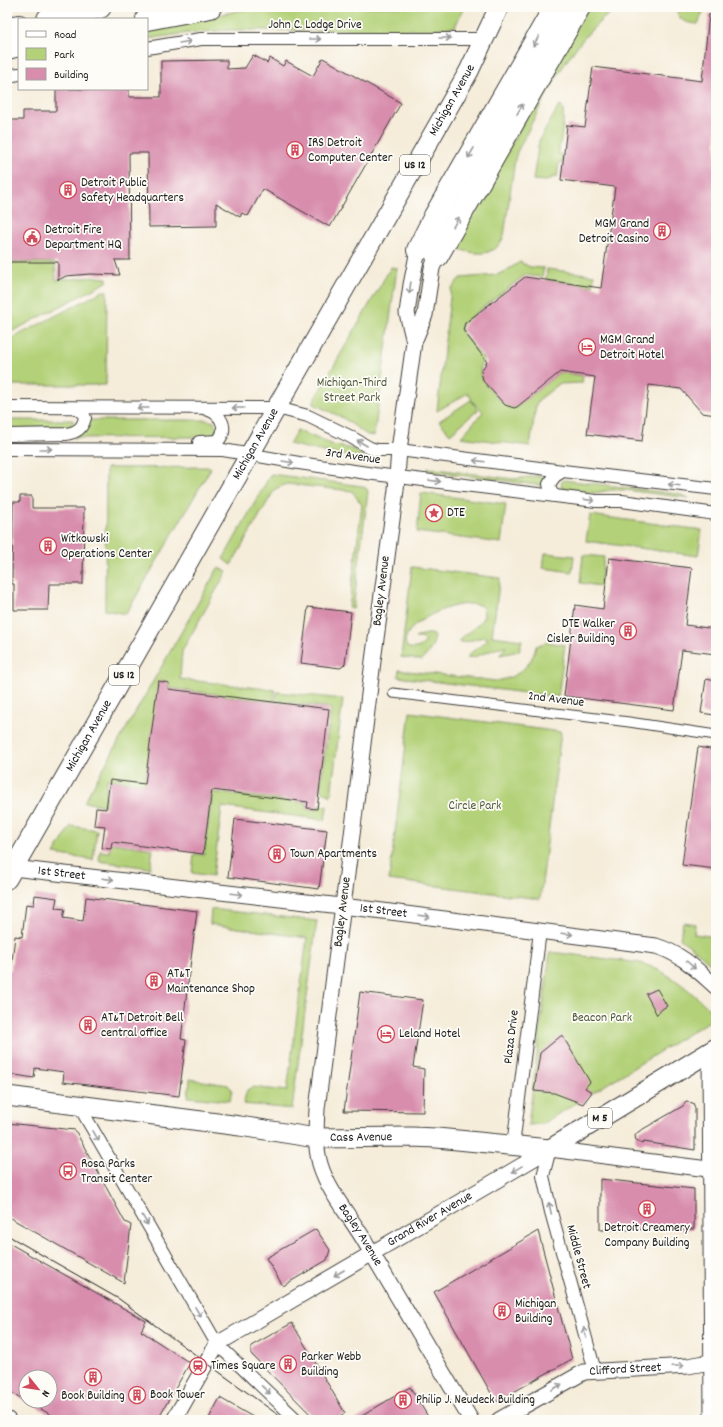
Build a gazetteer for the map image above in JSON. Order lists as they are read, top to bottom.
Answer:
{
  "streets": {
    "main road": [
      "Michigan Avenue",
      "US 12",
      "M 5",
      "Cass Avenue",
      "Grand River Avenue"
    ],
    "street": [
      "John C. Lodge Drive",
      "3rd Avenue",
      "Bagley Avenue",
      "2nd Avenue",
      "1st Street",
      "Plaza Drive",
      "Middle Street",
      "Clifford Street"
    ]
  },
  "crossings": [
    ["John C. Lodge Drive", "Michigan Avenue"],
    ["Michigan Avenue", "3rd Avenue"],
    ["Michigan Avenue", "1st Street"],
    ["3rd Avenue", "Bagley Avenue"],
    ["Bagley Avenue", "1st Street"],
    ["Bagley Avenue", "Cass Avenue"],
    ["Bagley Avenue", "Grand River Avenue"],
    ["1st Street", "Plaza Drive"],
    ["Plaza Drive", "Cass Avenue"],
    ["Cass Avenue", "Grand River Avenue"],
    ["Cass Avenue", "Middle Street"],
    ["Grand River Avenue", "Middle Street"],
    ["Middle Street", "Clifford Street"]
  ],
  "one_way": [
    "John C. Lodge Drive",
    "1st Street",
    "Grand River Avenue",
    "Middle Street",
    "Clifford Street"
  ],
  "parks": ["Michigan-Third Street Park", "Circle Park", "Beacon Park"],
  "places": {
    "building": [
      "IRS Detroit Computer Center",
      "Detroit Public Safety Headquarters",
      "MGM Grand Detroit Casino",
      "Witkowski Operations Center",
      "DTE Walker Cisler Building",
      "Town Apartments",
      "AT&T Maintenance Shop",
      "AT&T Detroit Bell central office",
      "Detroit Creamery Company Building",
      "Michigan Building",
      "Parker Webb Building",
      "Book Building",
      "Book Tower",
      "Philip J. Neudeck Building"
    ],
    "public building": ["Detroit Fire Department HQ"],
    "hotel": ["MGM Grand Detroit Hotel", "Leland Hotel"],
    "place": ["DTE"],
    "bus stop": ["Rosa Parks Transit Center"],
    "station": ["Times Square"]
  },
  "legend": ["Road", "Park", "Building"],
  "north": "bottom right"
}
